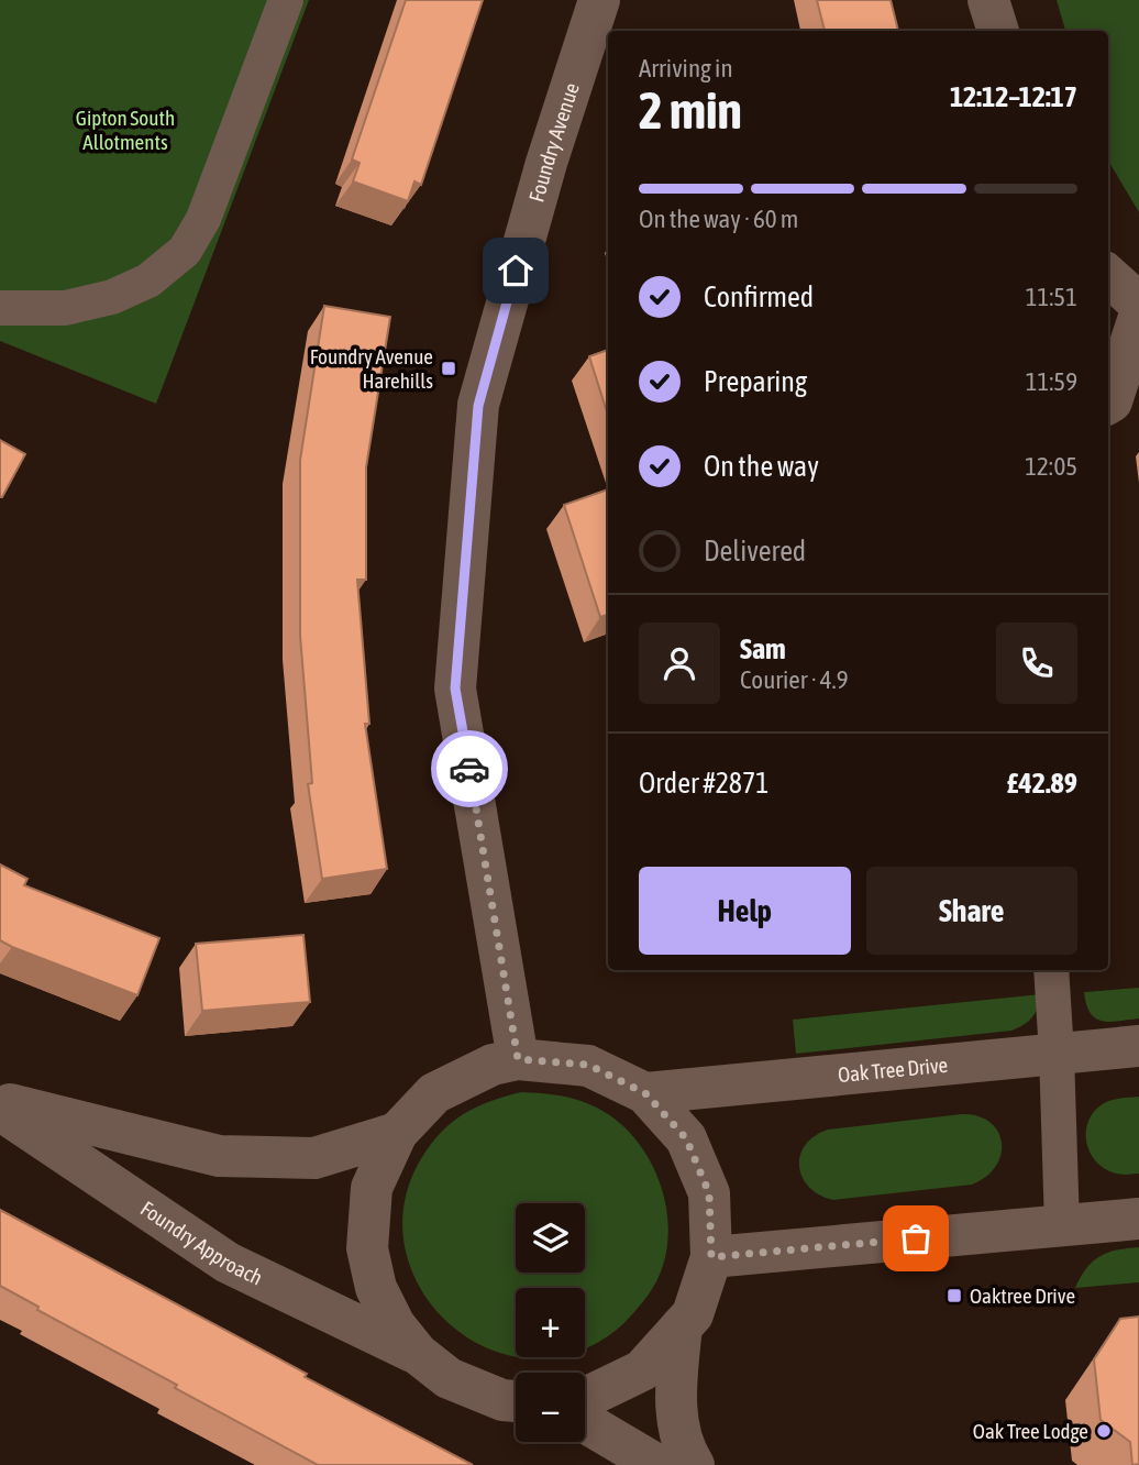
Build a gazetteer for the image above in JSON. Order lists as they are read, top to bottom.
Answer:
{
  "streets": {
    "street": ["Foundry Avenue", "Oak Tree Drive", "Foundry Approach"]
  },
  "crossings": [
    ["Foundry Avenue", "Foundry Approach"],
    ["Oak Tree Drive", "Foundry Approach"]
  ],
  "parks": ["Gipton South Allotments"],
  "places": {
    "transit": ["Foundry Avenue Harehills", "Oaktree Drive"],
    "other": ["Oak Tree Lodge"]
  },
  "page": {
    "heading": ["2 min", "Arriving in", "12:12–12:17"],
    "panel": [
      "Sam",
      "Courier · 4.9",
      "Order #2871",
      "£42.89"
    ],
    "bar": "On the way · 60 m",
    "list": [
      ["Confirmed", "11:51"],
      ["Preparing", "11:59"],
      ["On the way", "12:05"],
      "Delivered"
    ],
    "buttons": ["Help", "Share"],
    "map_buttons": ["+", "−"]
  }
}
